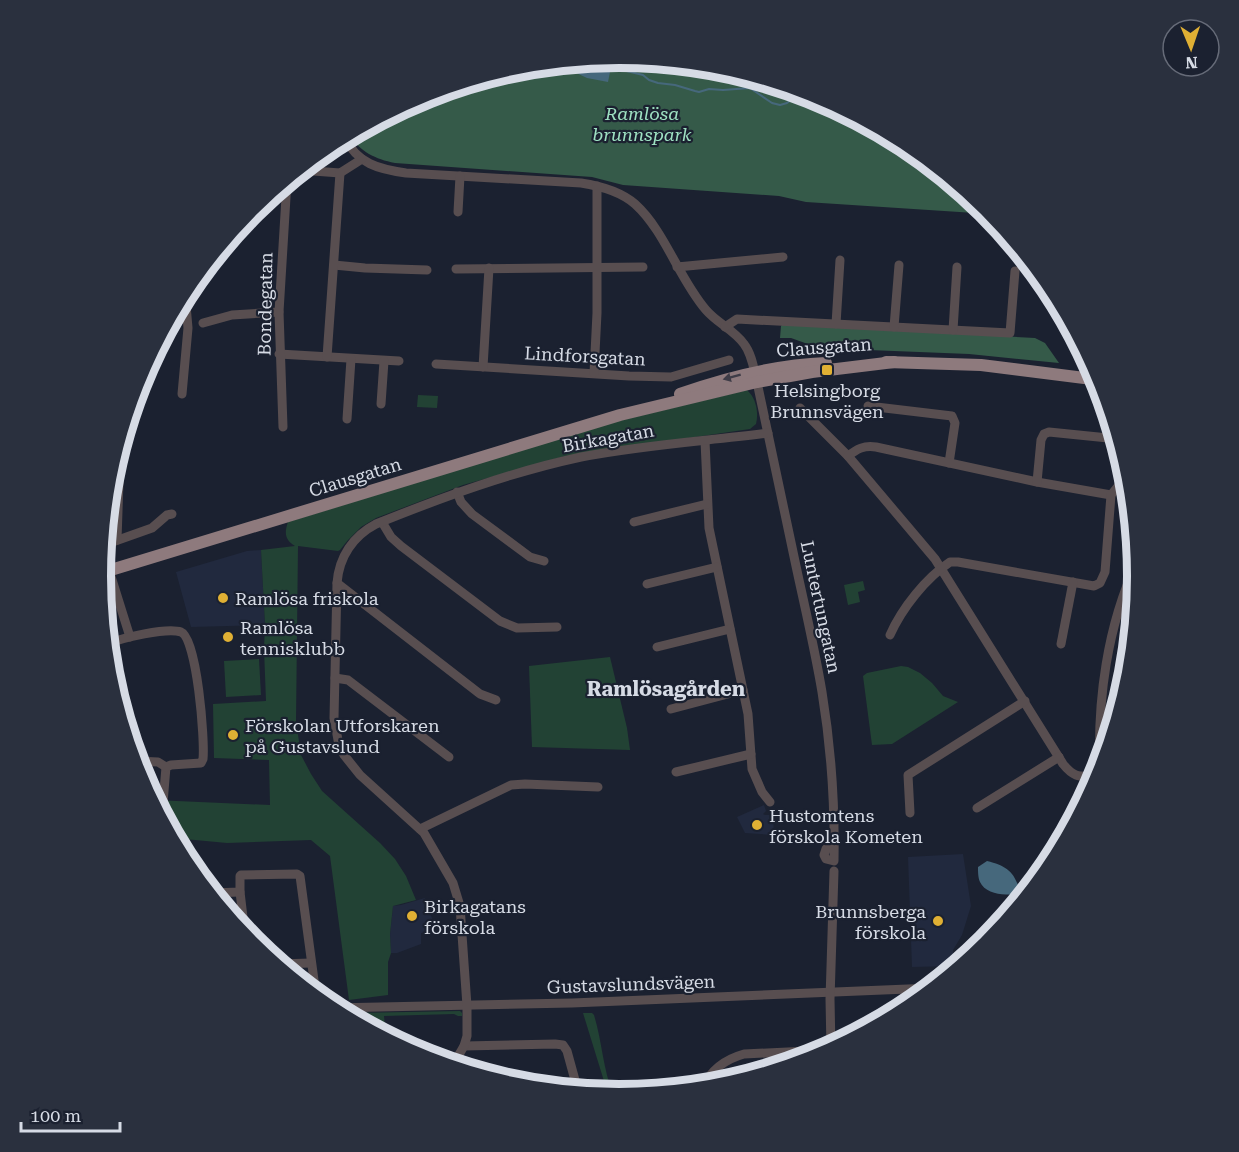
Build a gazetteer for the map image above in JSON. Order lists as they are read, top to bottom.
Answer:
{
  "streets": {
    "main road": ["Clausgatan"],
    "street": [
      "Bondegatan",
      "Lindforsgatan",
      "Birkagatan",
      "Luntertungatan",
      "Gustavslundsvägen"
    ]
  },
  "crossings": [
    ["Clausgatan", "Luntertungatan"],
    ["Birkagatan", "Luntertungatan"],
    ["Birkagatan", "Gustavslundsvägen"]
  ],
  "districts": ["Ramlösagården"],
  "parks": ["Ramlösa brunnspark"],
  "places": {
    "transit": ["Helsingborg Brunnsvägen"],
    "other": [
      "Ramlösa friskola",
      "Ramlösa tennisklubb",
      "Förskolan Utforskaren på Gustavslund",
      "Hustomtens förskola Kometen",
      "Birkagatans förskola",
      "Brunnsberga förskola"
    ]
  },
  "scale_bar": "100 m",
  "north": "bottom"
}
